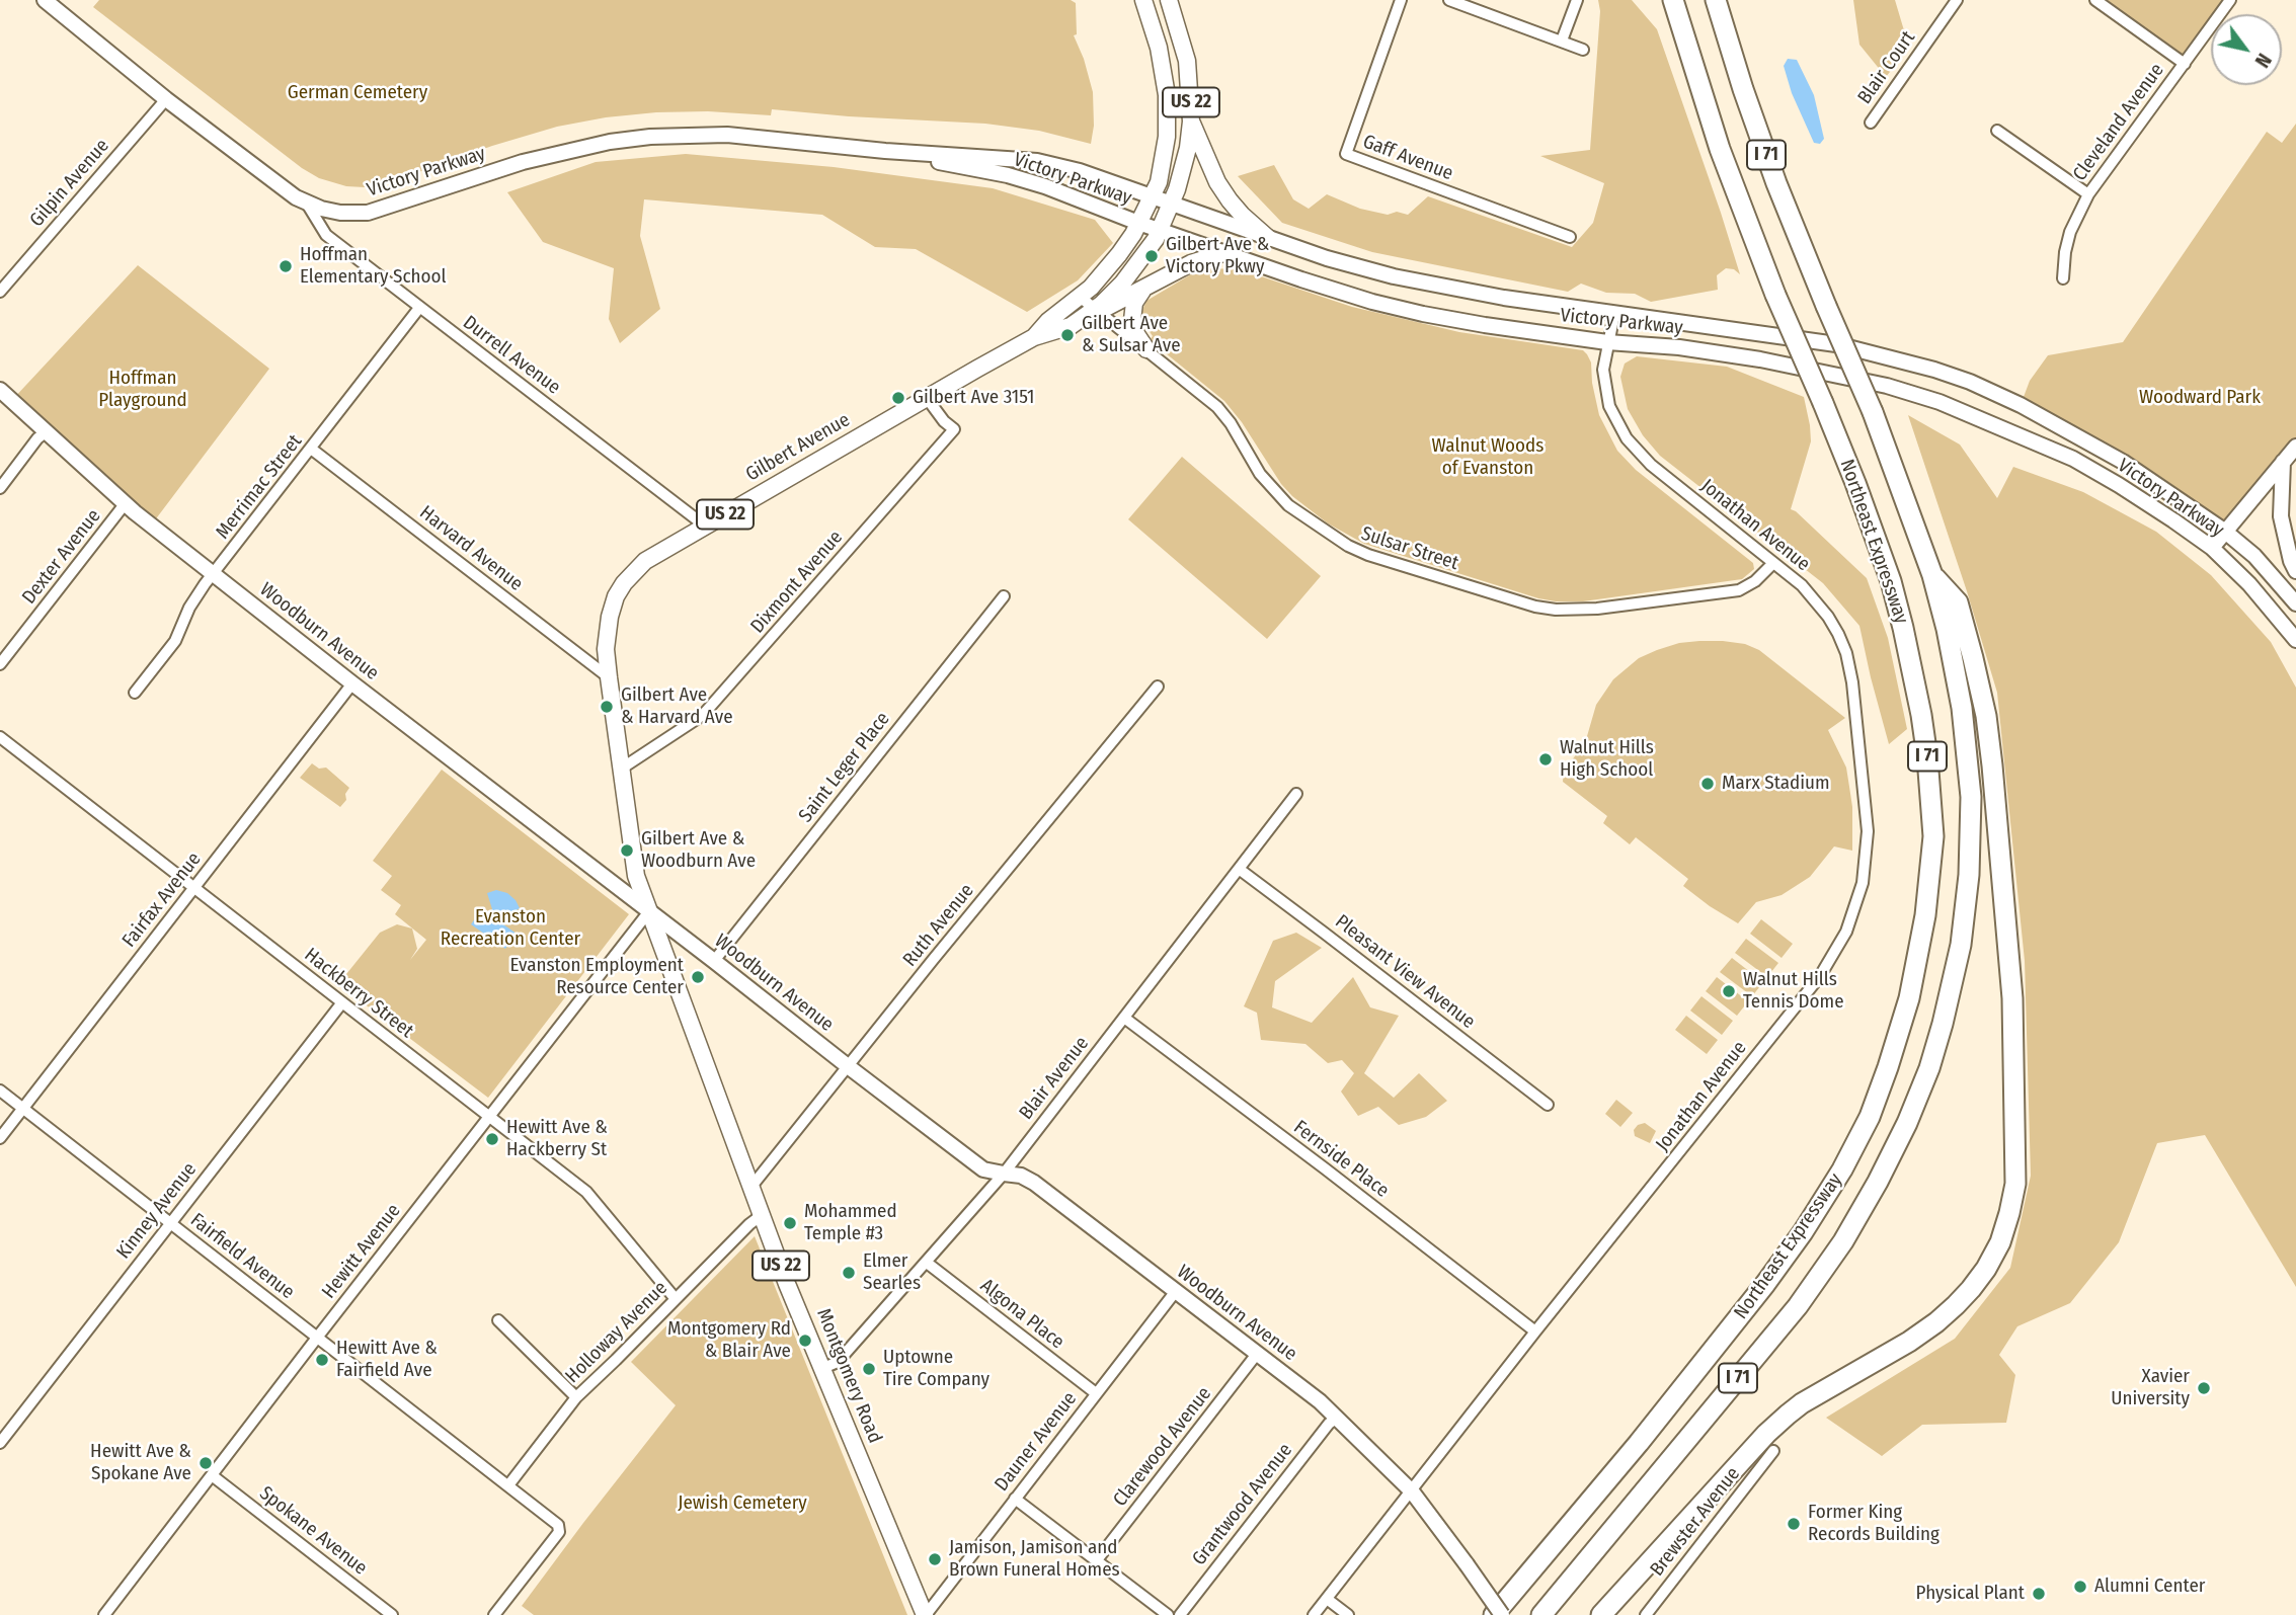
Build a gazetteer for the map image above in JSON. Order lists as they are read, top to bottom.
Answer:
{
  "streets": {
    "highway": ["I 71", "Northeast Expressway"],
    "main road": ["US 22", "Gilbert Avenue", "Montgomery Road"],
    "street": [
      "Blair Court",
      "Cleveland Avenue",
      "Gaff Avenue",
      "Victory Parkway",
      "Gilpin Avenue",
      "Durrell Avenue",
      "Merrimac Street",
      "Jonathan Avenue",
      "Harvard Avenue",
      "Sulsar Street",
      "Dexter Avenue",
      "Dixmont Avenue",
      "Woodburn Avenue",
      "Saint Leger Place",
      "Fairfax Avenue",
      "Ruth Avenue",
      "Pleasant View Avenue",
      "Hackberry Street",
      "Blair Avenue",
      "Fernside Place",
      "Kinney Avenue",
      "Hewitt Avenue",
      "Fairfield Avenue",
      "Algona Place",
      "Holloway Avenue",
      "Dauner Avenue",
      "Clarewood Avenue",
      "Grantwood Avenue",
      "Brewster Avenue",
      "Spokane Avenue"
    ]
  },
  "crossings": [
    ["US 22", "Victory Parkway"],
    ["US 22", "Gilbert Avenue"],
    ["US 22", "Sulsar Street"],
    ["Victory Parkway", "Gilpin Avenue"],
    ["Victory Parkway", "Durrell Avenue"],
    ["Victory Parkway", "Gilbert Avenue"],
    ["Victory Parkway", "Jonathan Avenue"],
    ["Durrell Avenue", "Gilbert Avenue"],
    ["Durrell Avenue", "Merrimac Street"],
    ["Gilbert Avenue", "Harvard Avenue"],
    ["Gilbert Avenue", "Sulsar Street"],
    ["Gilbert Avenue", "Dixmont Avenue"],
    ["Gilbert Avenue", "Woodburn Avenue"],
    ["Gilbert Avenue", "Hewitt Avenue"],
    ["Gilbert Avenue", "Montgomery Road"],
    ["Merrimac Street", "Harvard Avenue"],
    ["Merrimac Street", "Woodburn Avenue"],
    ["Jonathan Avenue", "Sulsar Street"],
    ["Jonathan Avenue", "Woodburn Avenue"],
    ["Jonathan Avenue", "Fernside Place"],
    ["Dexter Avenue", "Woodburn Avenue"],
    ["Woodburn Avenue", "Saint Leger Place"],
    ["Woodburn Avenue", "Fairfax Avenue"],
    ["Woodburn Avenue", "Ruth Avenue"],
    ["Woodburn Avenue", "Blair Avenue"],
    ["Woodburn Avenue", "Hewitt Avenue"],
    ["Woodburn Avenue", "Montgomery Road"],
    ["Woodburn Avenue", "Dauner Avenue"],
    ["Woodburn Avenue", "Clarewood Avenue"],
    ["Woodburn Avenue", "Grantwood Avenue"],
    ["Fairfax Avenue", "Hackberry Street"],
    ["Fairfax Avenue", "Fairfield Avenue"],
    ["Ruth Avenue", "Montgomery Road"],
    ["Pleasant View Avenue", "Blair Avenue"],
    ["Hackberry Street", "Kinney Avenue"],
    ["Hackberry Street", "Hewitt Avenue"],
    ["Hackberry Street", "Holloway Avenue"],
    ["Blair Avenue", "Fernside Place"],
    ["Blair Avenue", "Algona Place"],
    ["Blair Avenue", "Montgomery Road"],
    ["Kinney Avenue", "Fairfield Avenue"],
    ["Hewitt Avenue", "Fairfield Avenue"],
    ["Hewitt Avenue", "Montgomery Road"],
    ["Hewitt Avenue", "Spokane Avenue"],
    ["Fairfield Avenue", "Holloway Avenue"],
    ["Algona Place", "Dauner Avenue"],
    ["Holloway Avenue", "Montgomery Road"],
    ["Montgomery Road", "Dauner Avenue"]
  ],
  "parks": [
    "German Cemetery",
    "Hoffman Playground",
    "Woodward Park",
    "Walnut Woods of Evanston",
    "Evanston Recreation Center",
    "Jewish Cemetery"
  ],
  "places": [
    "Gilbert Ave & Victory Pkwy",
    "Hoffman Elementary School",
    "Gilbert Ave & Sulsar Ave",
    "Gilbert Ave 3151",
    "Gilbert Ave & Harvard Ave",
    "Walnut Hills High School",
    "Marx Stadium",
    "Gilbert Ave & Woodburn Ave",
    "Evanston Employment Resource Center",
    "Walnut Hills Tennis Dome",
    "Hewitt Ave & Hackberry St",
    "Mohammed Temple #3",
    "Elmer Searles",
    "Montgomery Rd & Blair Ave",
    "Hewitt Ave & Fairfield Ave",
    "Uptowne Tire Company",
    "Xavier University",
    "Hewitt Ave & Spokane Ave",
    "Former King Records Building",
    "Jamison, Jamison and Brown Funeral Homes",
    "Alumni Center",
    "Physical Plant"
  ],
  "north": "bottom right"
}
